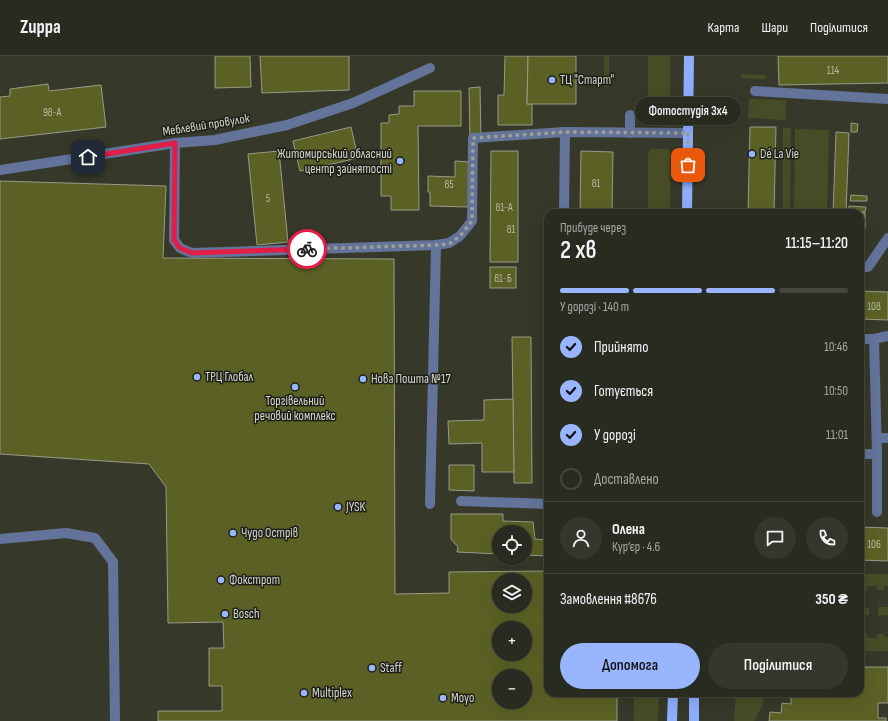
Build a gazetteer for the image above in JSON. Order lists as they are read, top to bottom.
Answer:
{
  "streets": {
    "street": ["Меблевий провулок"]
  },
  "places": [
    "ТЦ \"Старт\"",
    "Dé La Vie",
    "Житомирський обласний центр зайнятості",
    "Фотостудія 3х4",
    "ТРЦ Глобал",
    "Нова Пошта №17",
    "Торгівельний речовий комплекс",
    "JYSK",
    "Чудо Острів",
    "Фокстрот",
    "Bosch",
    "Staff",
    "Multiplex",
    "Moyo"
  ],
  "house_numbers": [
    "114",
    "98-А",
    "81",
    "85",
    "5",
    "81-А",
    "81",
    "81-Б",
    "108",
    "106"
  ],
  "page": {
    "header": "Zuppa",
    "nav": ["Карта", "Шари", "Поділитися"],
    "bubble": "Фотостудія 3х4",
    "heading": ["2 хв", "Прибуде через", "11:15–11:20"],
    "panel": [
      "Олена",
      "Кур’єр · 4.6",
      "Замовлення #8676",
      "350 ₴"
    ],
    "bar": "У дорозі · 140 m",
    "list": [
      ["Прийнято", "10:46"],
      ["Готується", "10:50"],
      ["У дорозі", "11:01"],
      "Доставлено"
    ],
    "map_buttons": ["+", "−"],
    "buttons": ["Допомога", "Поділитися"]
  }
}
